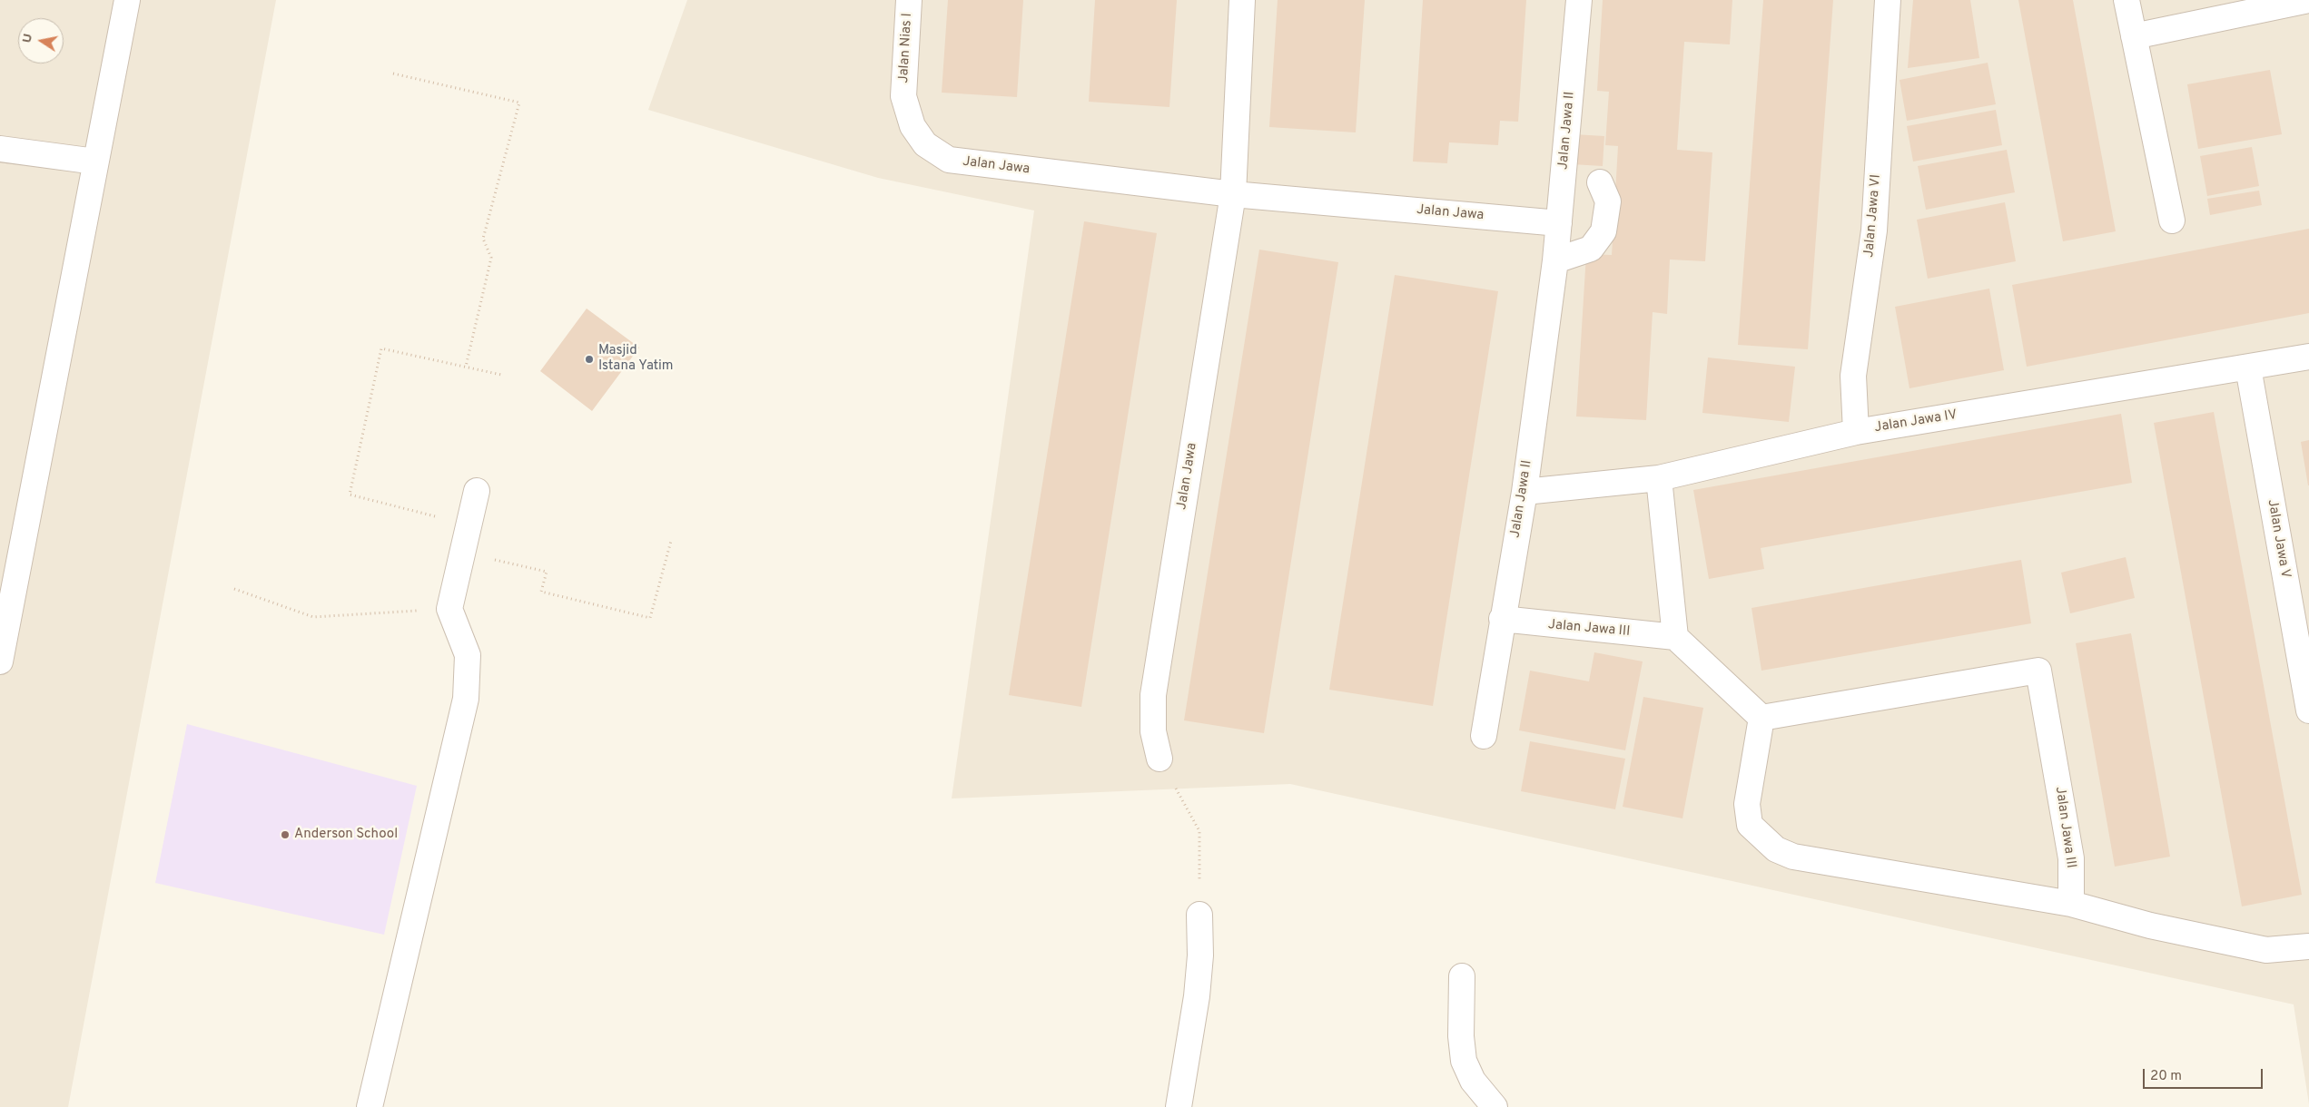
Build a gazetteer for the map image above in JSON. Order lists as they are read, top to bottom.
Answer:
{
  "streets": {
    "street": [
      "Jalan Nias I",
      "Jalan Jawa II",
      "Jalan Jawa",
      "Jalan Jawa VI",
      "Jalan Jawa IV",
      "Jalan Jawa V",
      "Jalan Jawa III"
    ]
  },
  "crossings": [
    ["Jalan Nias I", "Jalan Jawa"],
    ["Jalan Jawa II", "Jalan Jawa"],
    ["Jalan Jawa II", "Jalan Jawa IV"],
    ["Jalan Jawa II", "Jalan Jawa III"],
    ["Jalan Jawa VI", "Jalan Jawa IV"],
    ["Jalan Jawa IV", "Jalan Jawa V"]
  ],
  "places": ["Masjid Istana Yatim", "Anderson School"],
  "scale_bar": "20 m",
  "north": "left"
}
